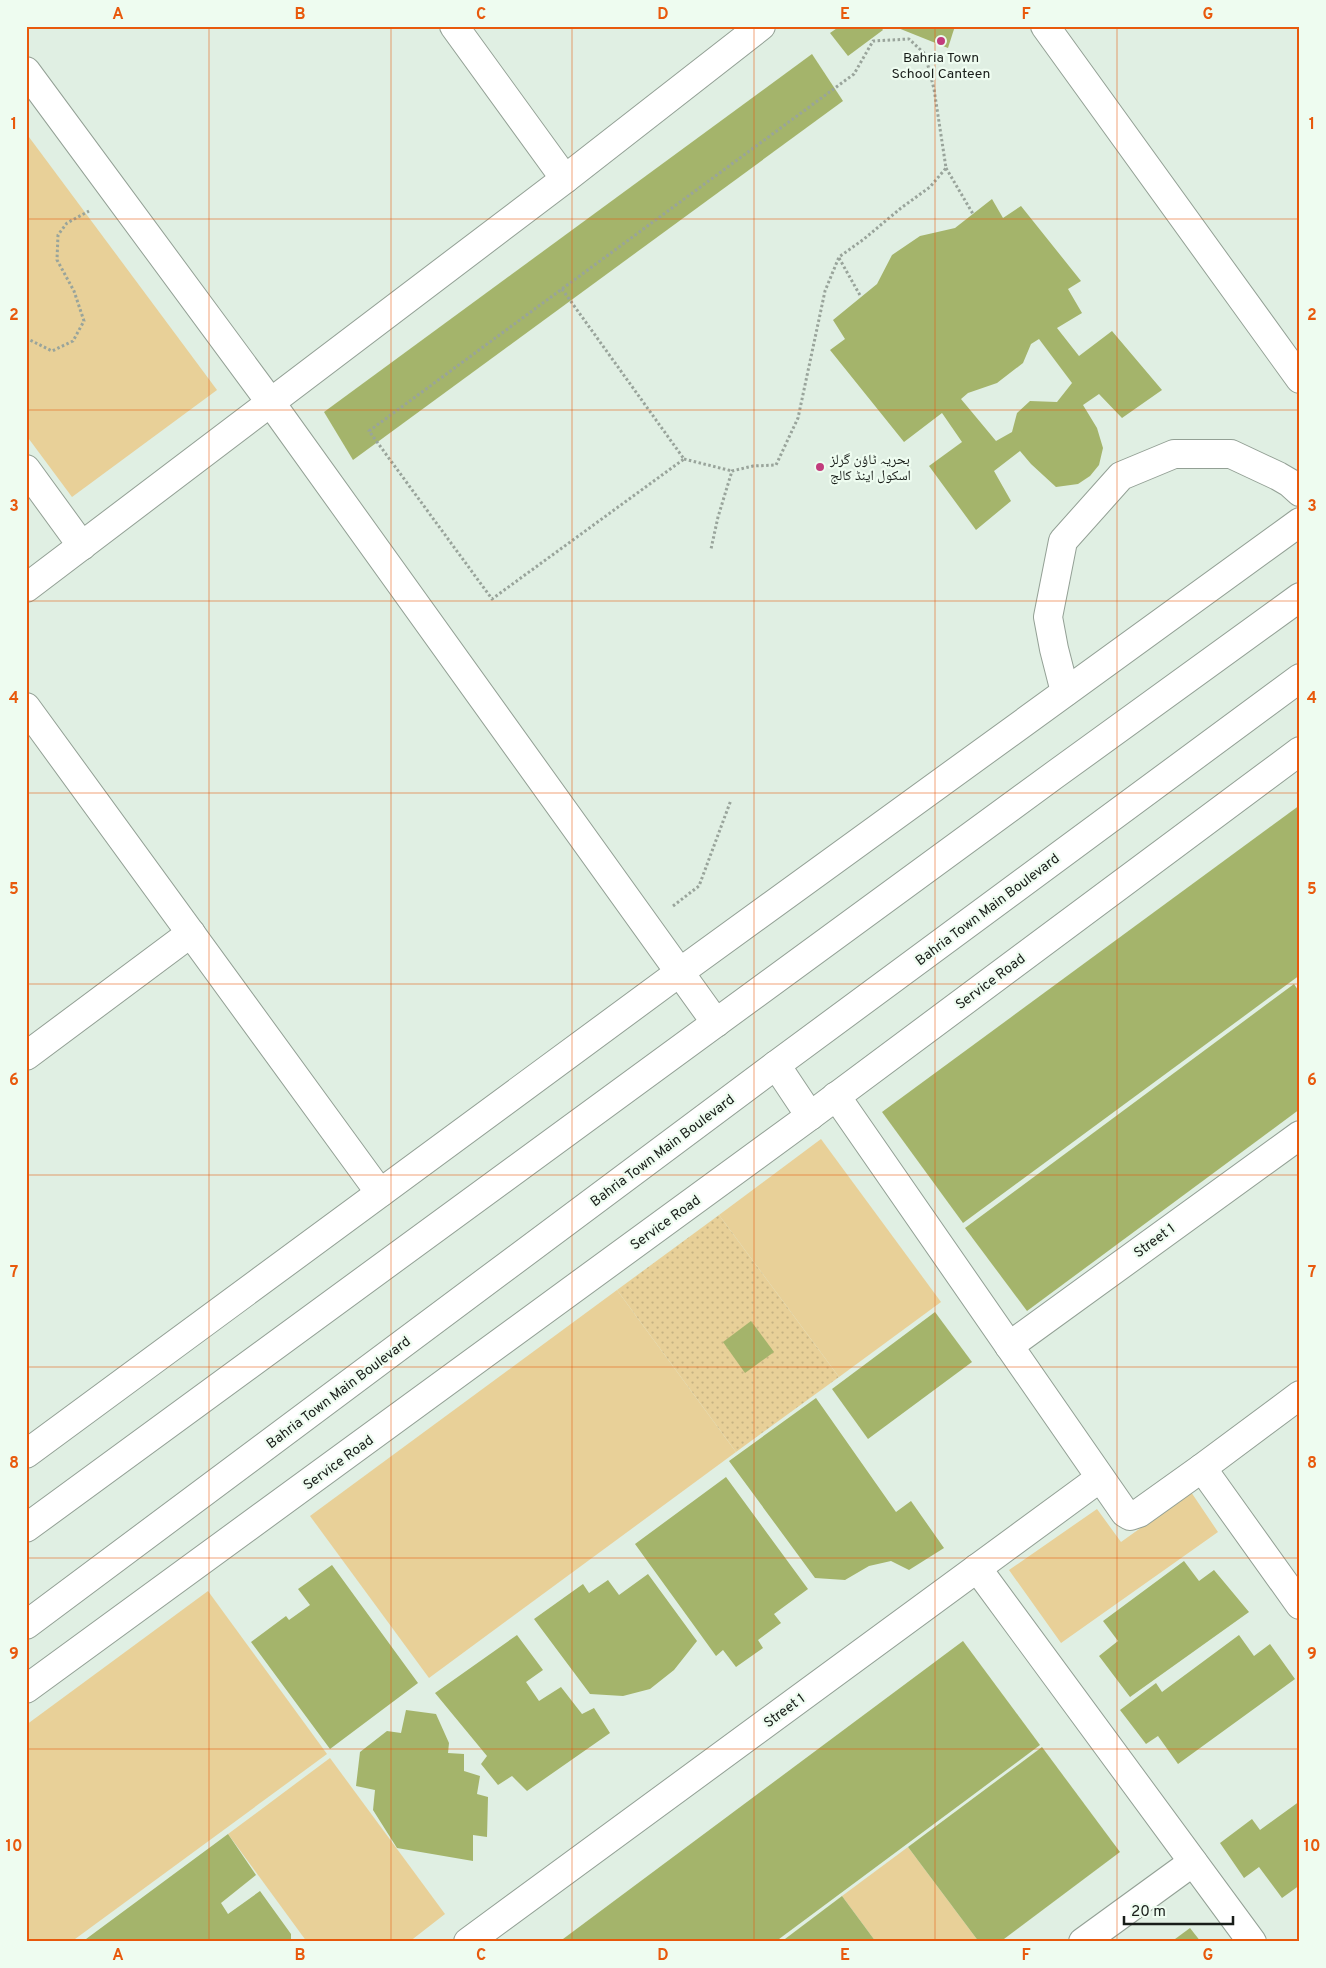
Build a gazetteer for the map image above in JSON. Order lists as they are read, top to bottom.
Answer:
{
  "streets": {
    "street": ["Bahria Town Main Boulevard", "Service Road", "Street 1"]
  },
  "places": ["Bahria Town School Canteen", "بحریہ ٹاؤن گرلز اسکول اینڈ کالج"],
  "scale_bar": "20 m",
  "grid": {
    "columns": [
      "A",
      "B",
      "C",
      "D",
      "E",
      "F",
      "G"
    ],
    "rows": [
      "1",
      "2",
      "3",
      "4",
      "5",
      "6",
      "7",
      "8",
      "9",
      "10"
    ]
  }
}
